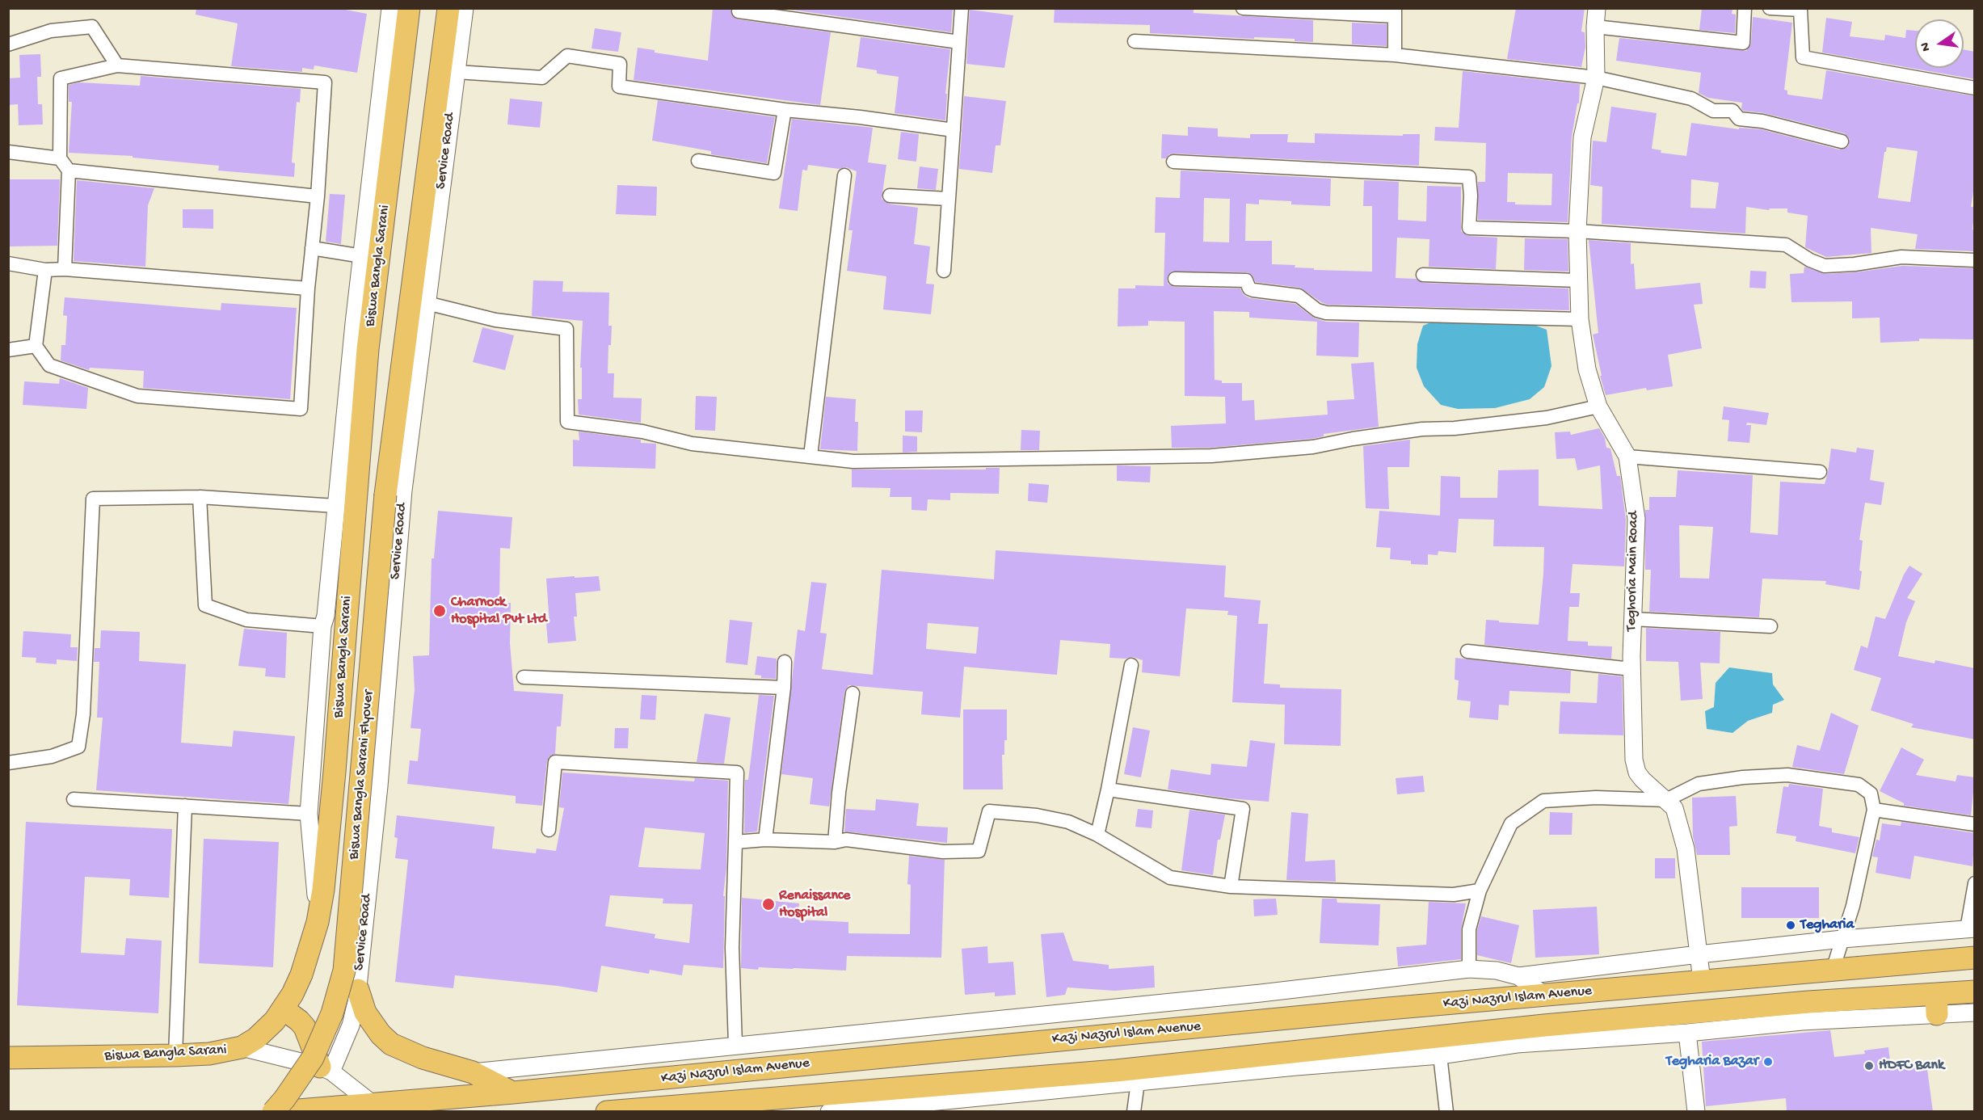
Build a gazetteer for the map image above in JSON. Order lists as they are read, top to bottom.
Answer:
{
  "streets": {
    "main road": ["Biswa Bangla Sarani", "Biswa Bangla Sarani Flyover", "Kazi Nazrul Islam Avenue"],
    "street": ["Service Road", "Teghoria Main Road"]
  },
  "crossings": [
    ["Service Road", "Biswa Bangla Sarani Flyover"],
    ["Teghoria Main Road", "Kazi Nazrul Islam Avenue"]
  ],
  "places": [
    "Charnock Hospital Pvt Ltd",
    "Renaissance Hospital",
    "Tegharia",
    "Tegharia Bazar",
    "HDFC Bank"
  ],
  "north": "left"
}
